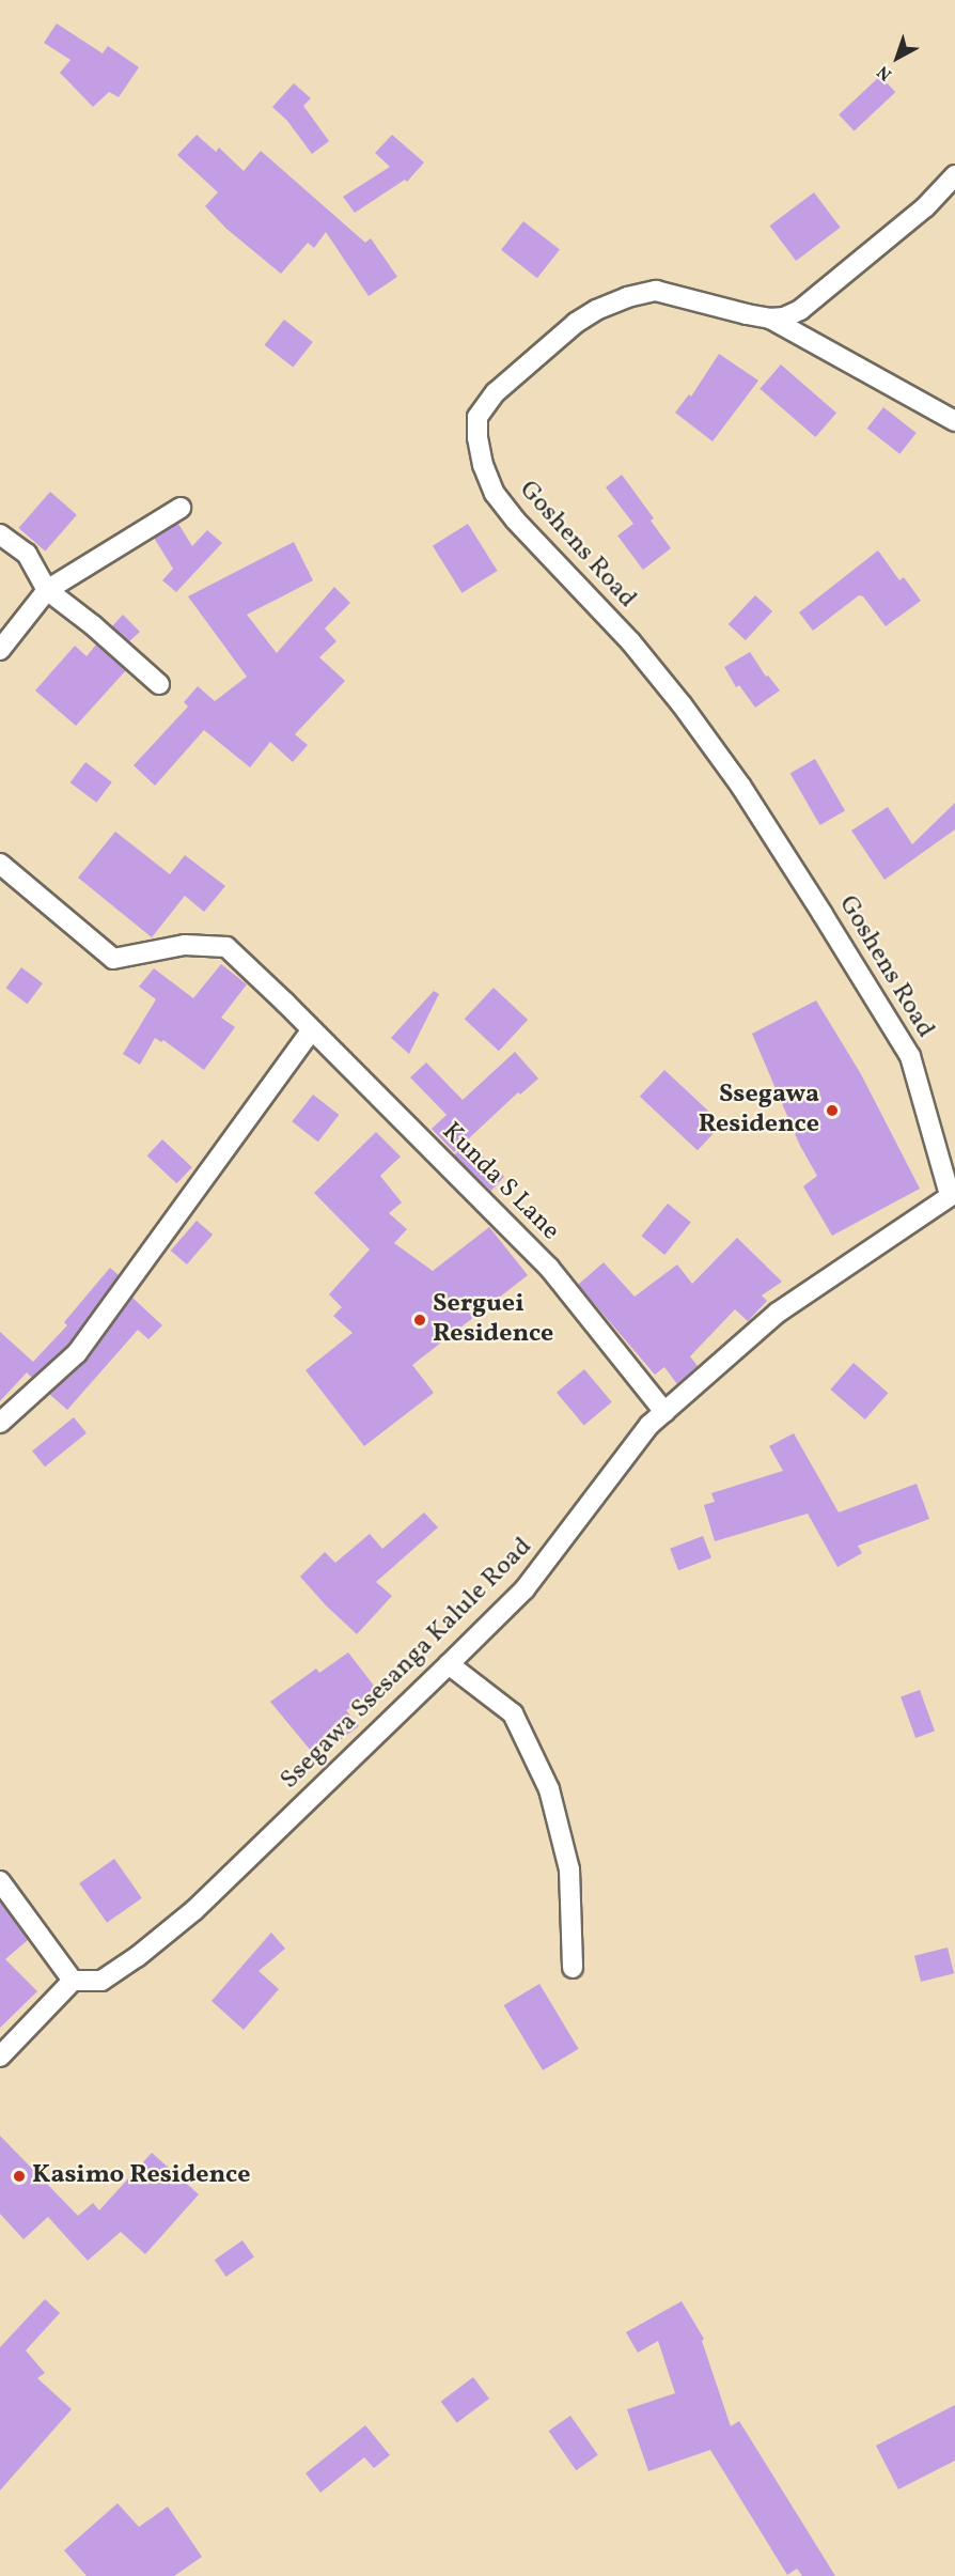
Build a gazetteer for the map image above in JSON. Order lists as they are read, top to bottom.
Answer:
{
  "streets": {
    "street": ["Goshens Road", "Kunda S Lane", "Ssegawa Ssesanga Kalule Road"]
  },
  "crossings": [
    ["Goshens Road", "Ssegawa Ssesanga Kalule Road"],
    ["Kunda S Lane", "Ssegawa Ssesanga Kalule Road"]
  ],
  "places": ["Ssegawa Residence", "Serguei Residence", "Kasimo Residence"],
  "north": "bottom left"
}
